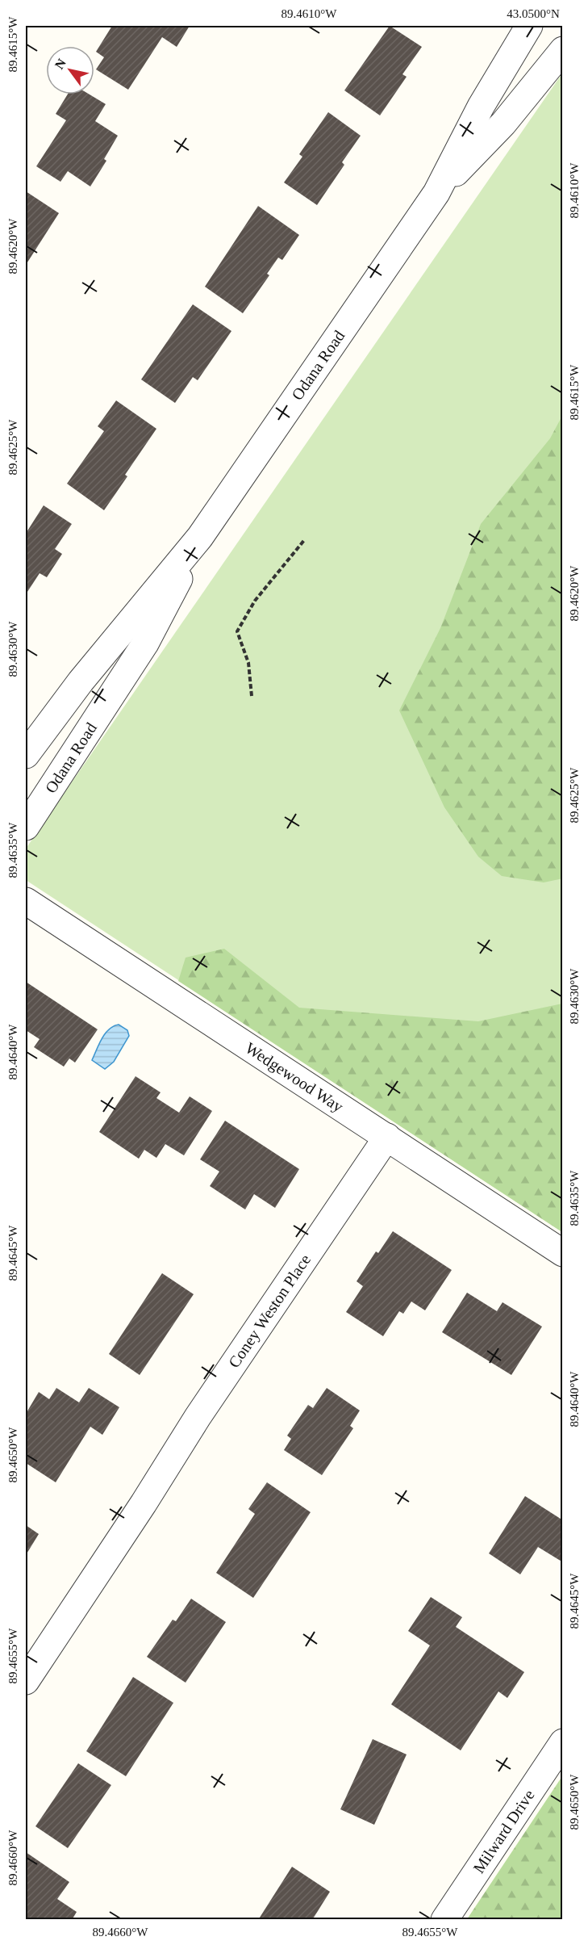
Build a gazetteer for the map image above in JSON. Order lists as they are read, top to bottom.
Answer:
{
  "streets": {
    "street": [
      "Odana Road",
      "Wedgewood Way",
      "Coney Weston Place",
      "Milward Drive"
    ]
  },
  "crossings": [
    ["Wedgewood Way", "Coney Weston Place"]
  ],
  "north": "top left",
  "coordinates": [
    "89.4610°W",
    "43.0500°N",
    "89.4615°W",
    "89.4620°W",
    "89.4625°W",
    "89.4630°W",
    "89.4635°W",
    "89.4640°W",
    "89.4645°W",
    "89.4650°W",
    "89.4655°W",
    "89.4660°W"
  ]
}
